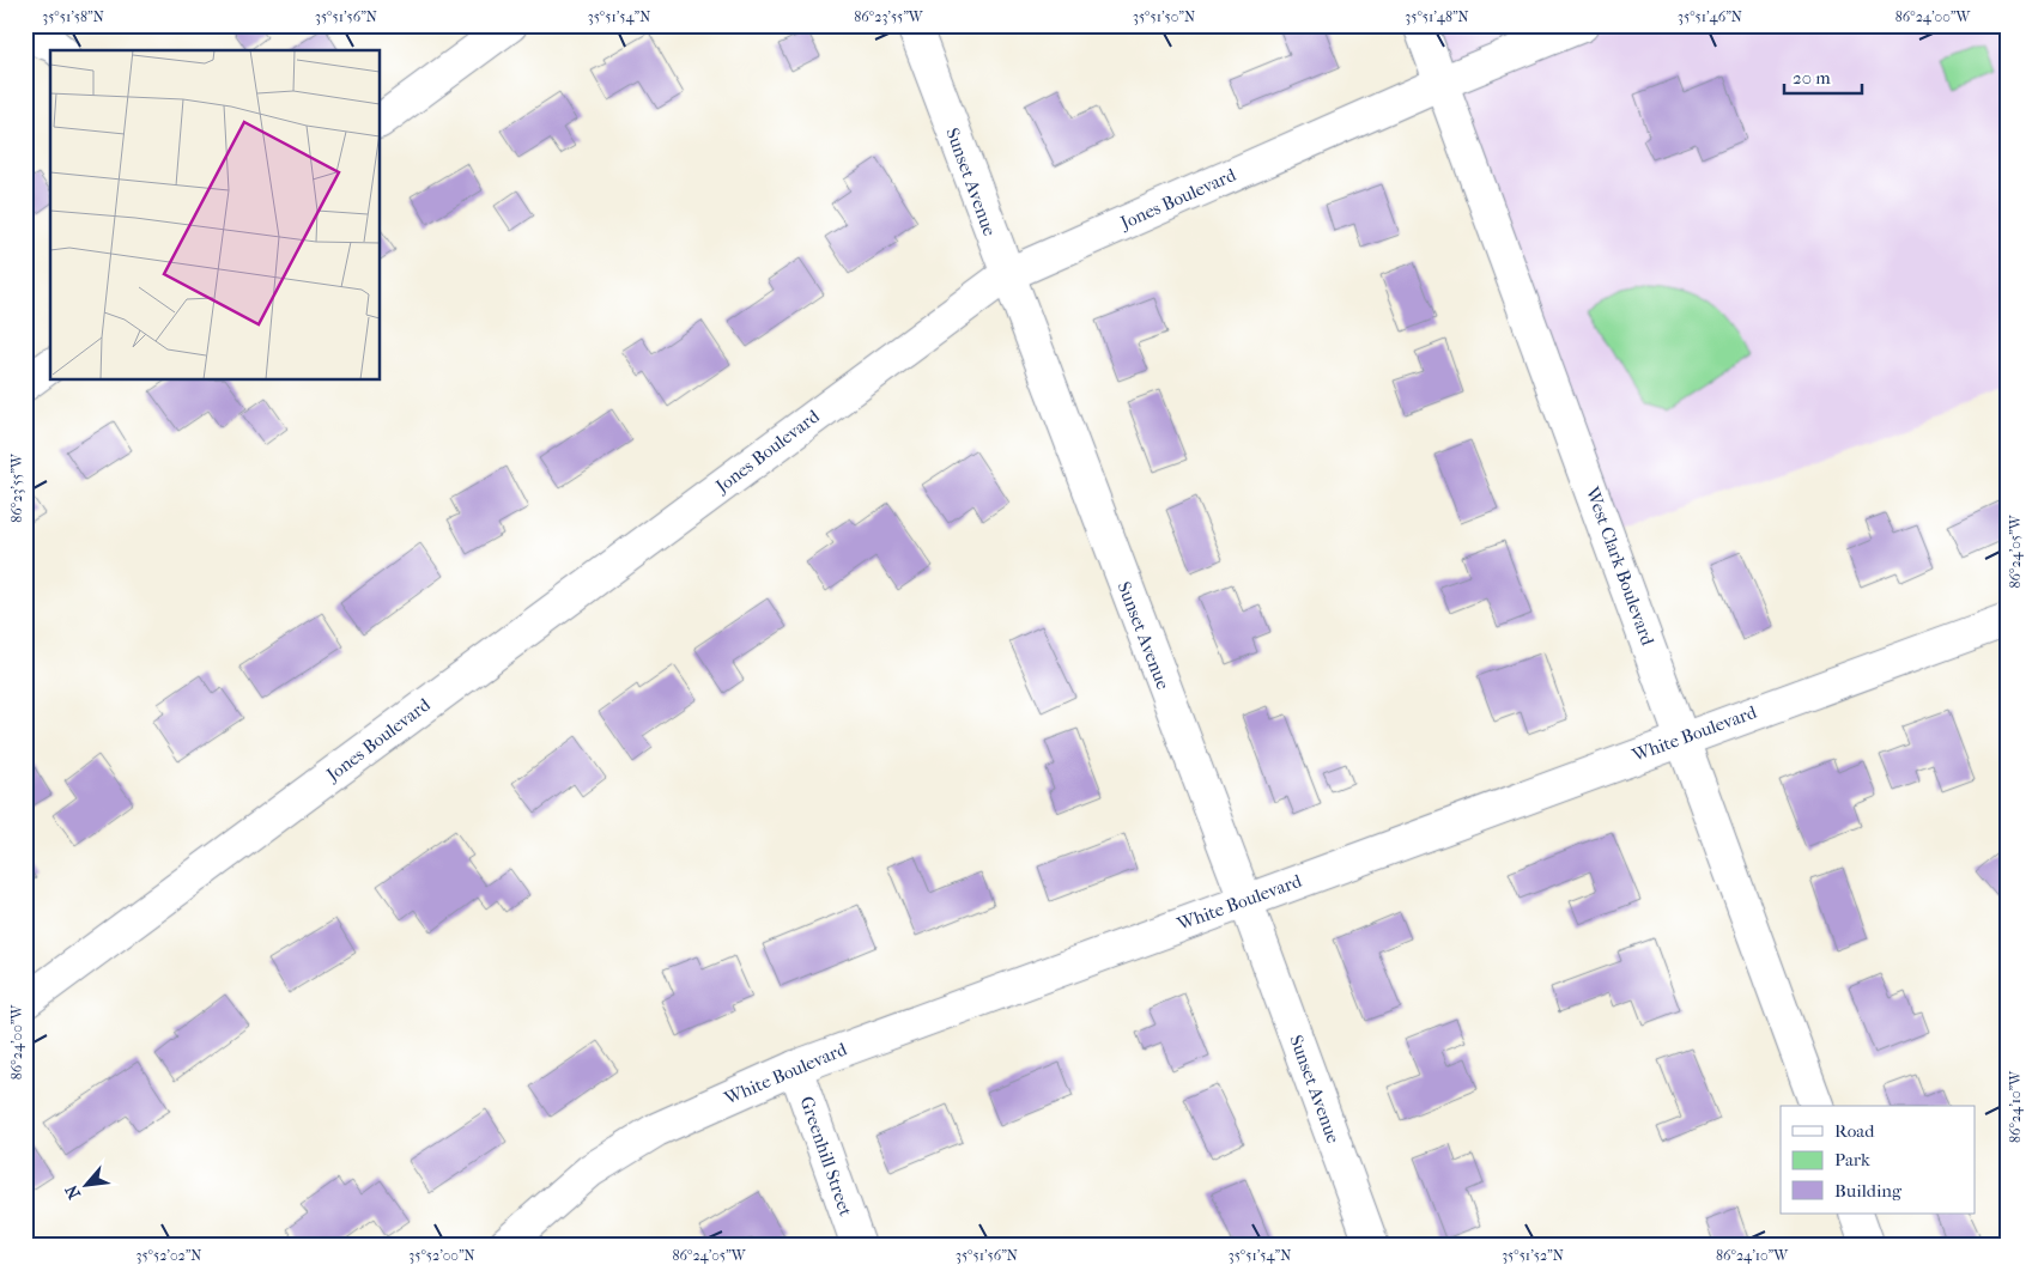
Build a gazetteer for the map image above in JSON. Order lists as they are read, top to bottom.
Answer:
{
  "streets": {
    "street": [
      "Sunset Avenue",
      "Jones Boulevard",
      "West Clark Boulevard",
      "White Boulevard",
      "Greenhill Street"
    ]
  },
  "crossings": [
    ["Sunset Avenue", "Jones Boulevard"],
    ["Sunset Avenue", "White Boulevard"],
    ["Jones Boulevard", "West Clark Boulevard"],
    ["West Clark Boulevard", "White Boulevard"],
    ["White Boulevard", "Greenhill Street"]
  ],
  "legend": ["Road", "Park", "Building"],
  "scale_bar": "20 m",
  "north": "bottom left",
  "coordinates": [
    "35°51'58\"N",
    "35°51'56\"N",
    "35°51'54\"N",
    "86°23'55\"W",
    "35°51'50\"N",
    "35°51'48\"N",
    "35°51'46\"N",
    "86°24'00\"W",
    "86°24'05\"W",
    "86°24'10\"W",
    "35°52'02\"N",
    "35°52'00\"N",
    "35°51'52\"N"
  ]
}
